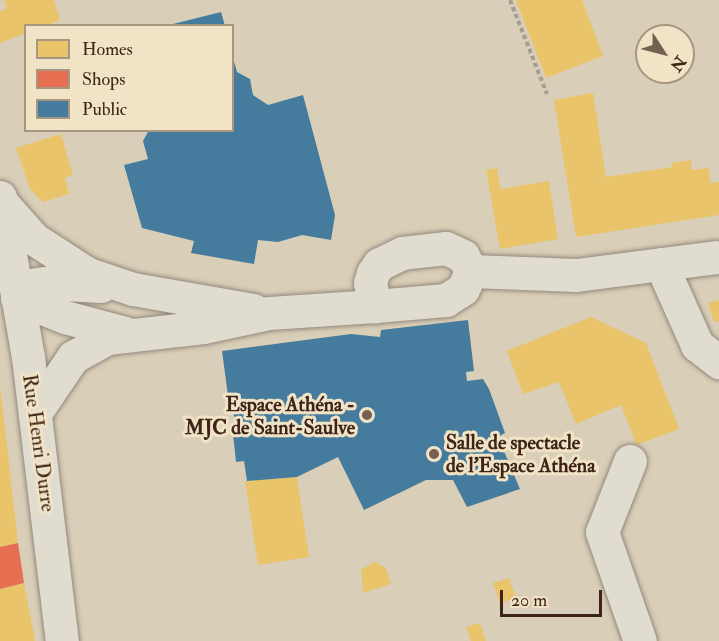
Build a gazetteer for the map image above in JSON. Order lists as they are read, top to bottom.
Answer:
{
  "streets": {
    "street": ["Rue Henri Durre"]
  },
  "places": ["Espace Athéna - MJC de Saint-Saulve", "Salle de spectacle de l’Espace Athéna"],
  "legend": ["Homes", "Shops", "Public"],
  "scale_bar": "20 m",
  "north": "bottom right"
}
